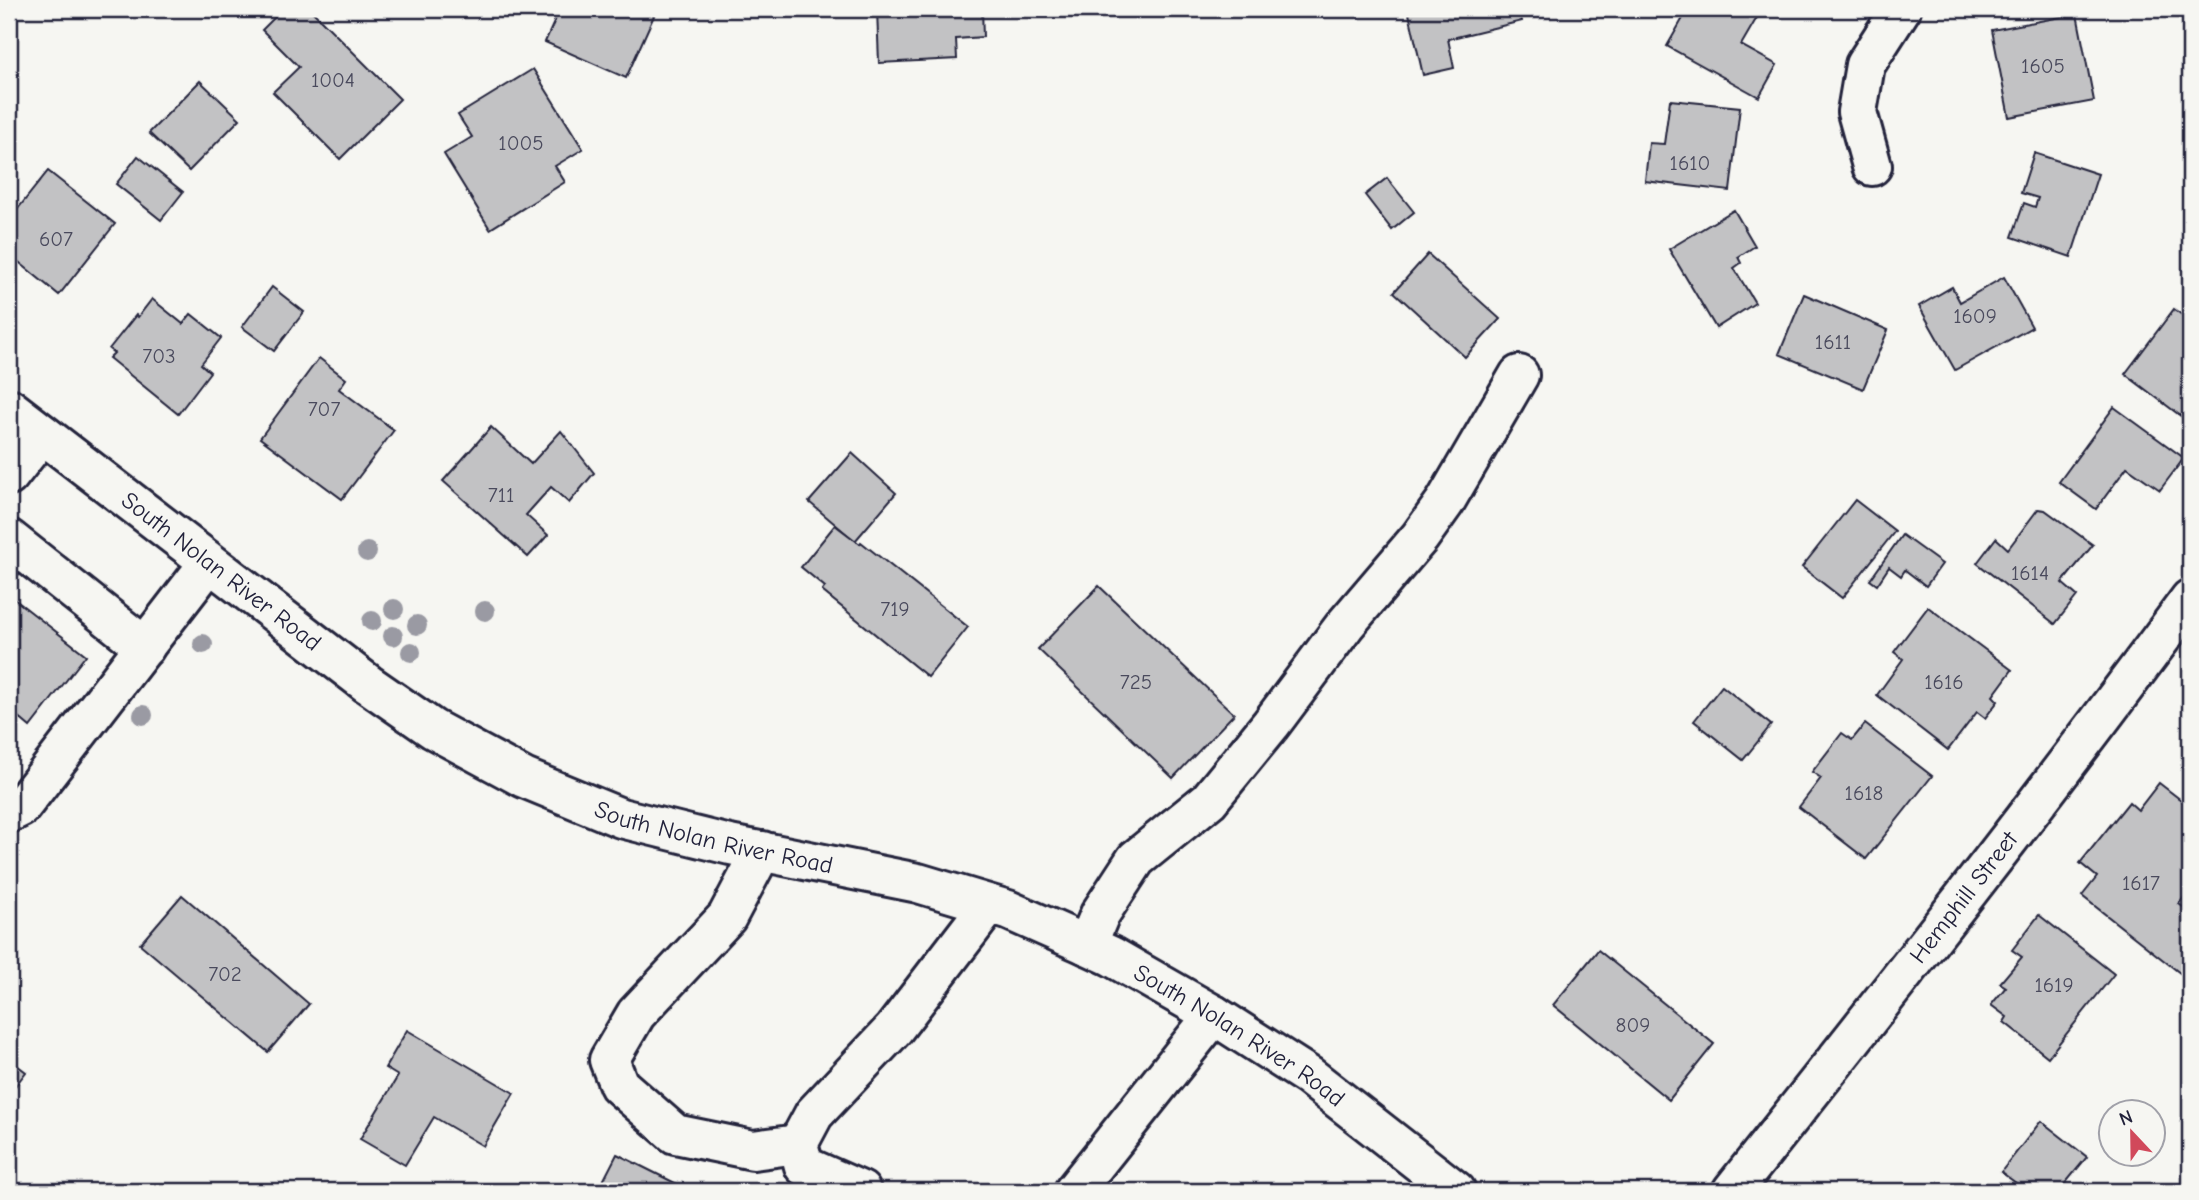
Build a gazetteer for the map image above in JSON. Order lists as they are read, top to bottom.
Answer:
{
  "streets": {
    "main road": ["South Nolan River Road", "Hemphill Street"]
  },
  "house_numbers": [
    "1605",
    "1004",
    "1005",
    "1610",
    "607",
    "1609",
    "1611",
    "703",
    "707",
    "711",
    "1614",
    "719",
    "725",
    "1616",
    "1618",
    "1617",
    "702",
    "1619",
    "809"
  ],
  "north": "top"
}
